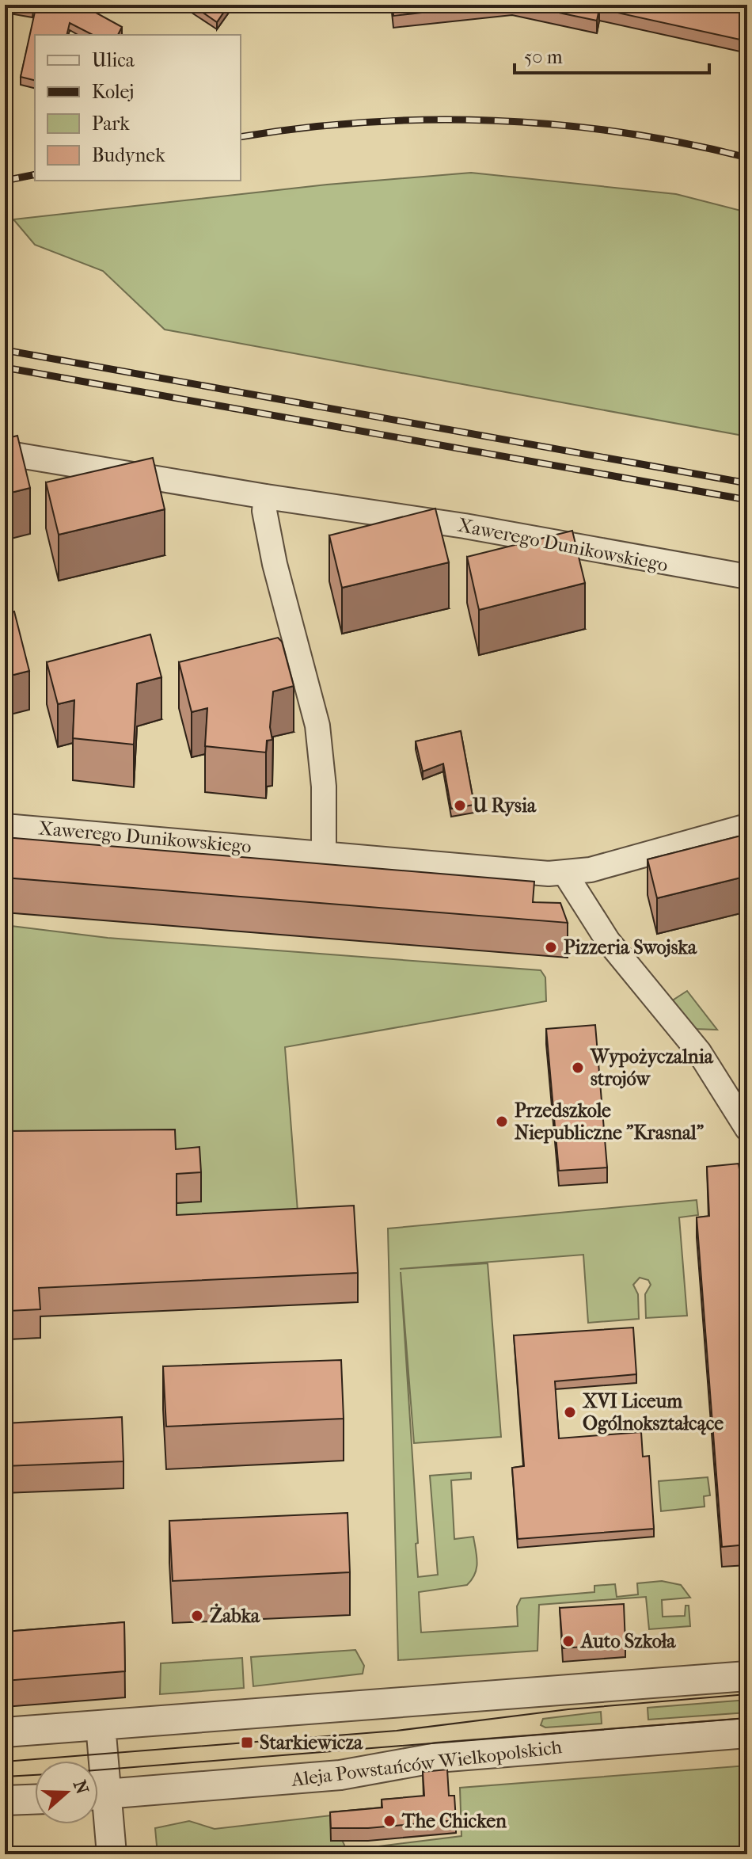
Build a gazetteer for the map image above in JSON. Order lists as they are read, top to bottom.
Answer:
{
  "streets": {
    "street": ["Xawerego Dunikowskiego", "Aleja Powstańców Wielkopolskich"]
  },
  "places": {
    "other": [
      "U Rysia",
      "Pizzeria Swojska",
      "Wypożyczalnia strojów",
      "Przedszkole Niepubliczne \"Krasnal\"",
      "XVI Liceum Ogólnokształcące",
      "Żabka",
      "Auto Szkoła",
      "The Chicken"
    ],
    "transit": ["Starkiewicza"]
  },
  "legend": [
    "Ulica",
    "Kolej",
    "Park",
    "Budynek"
  ],
  "scale_bar": "50 m",
  "north": "right"
}
